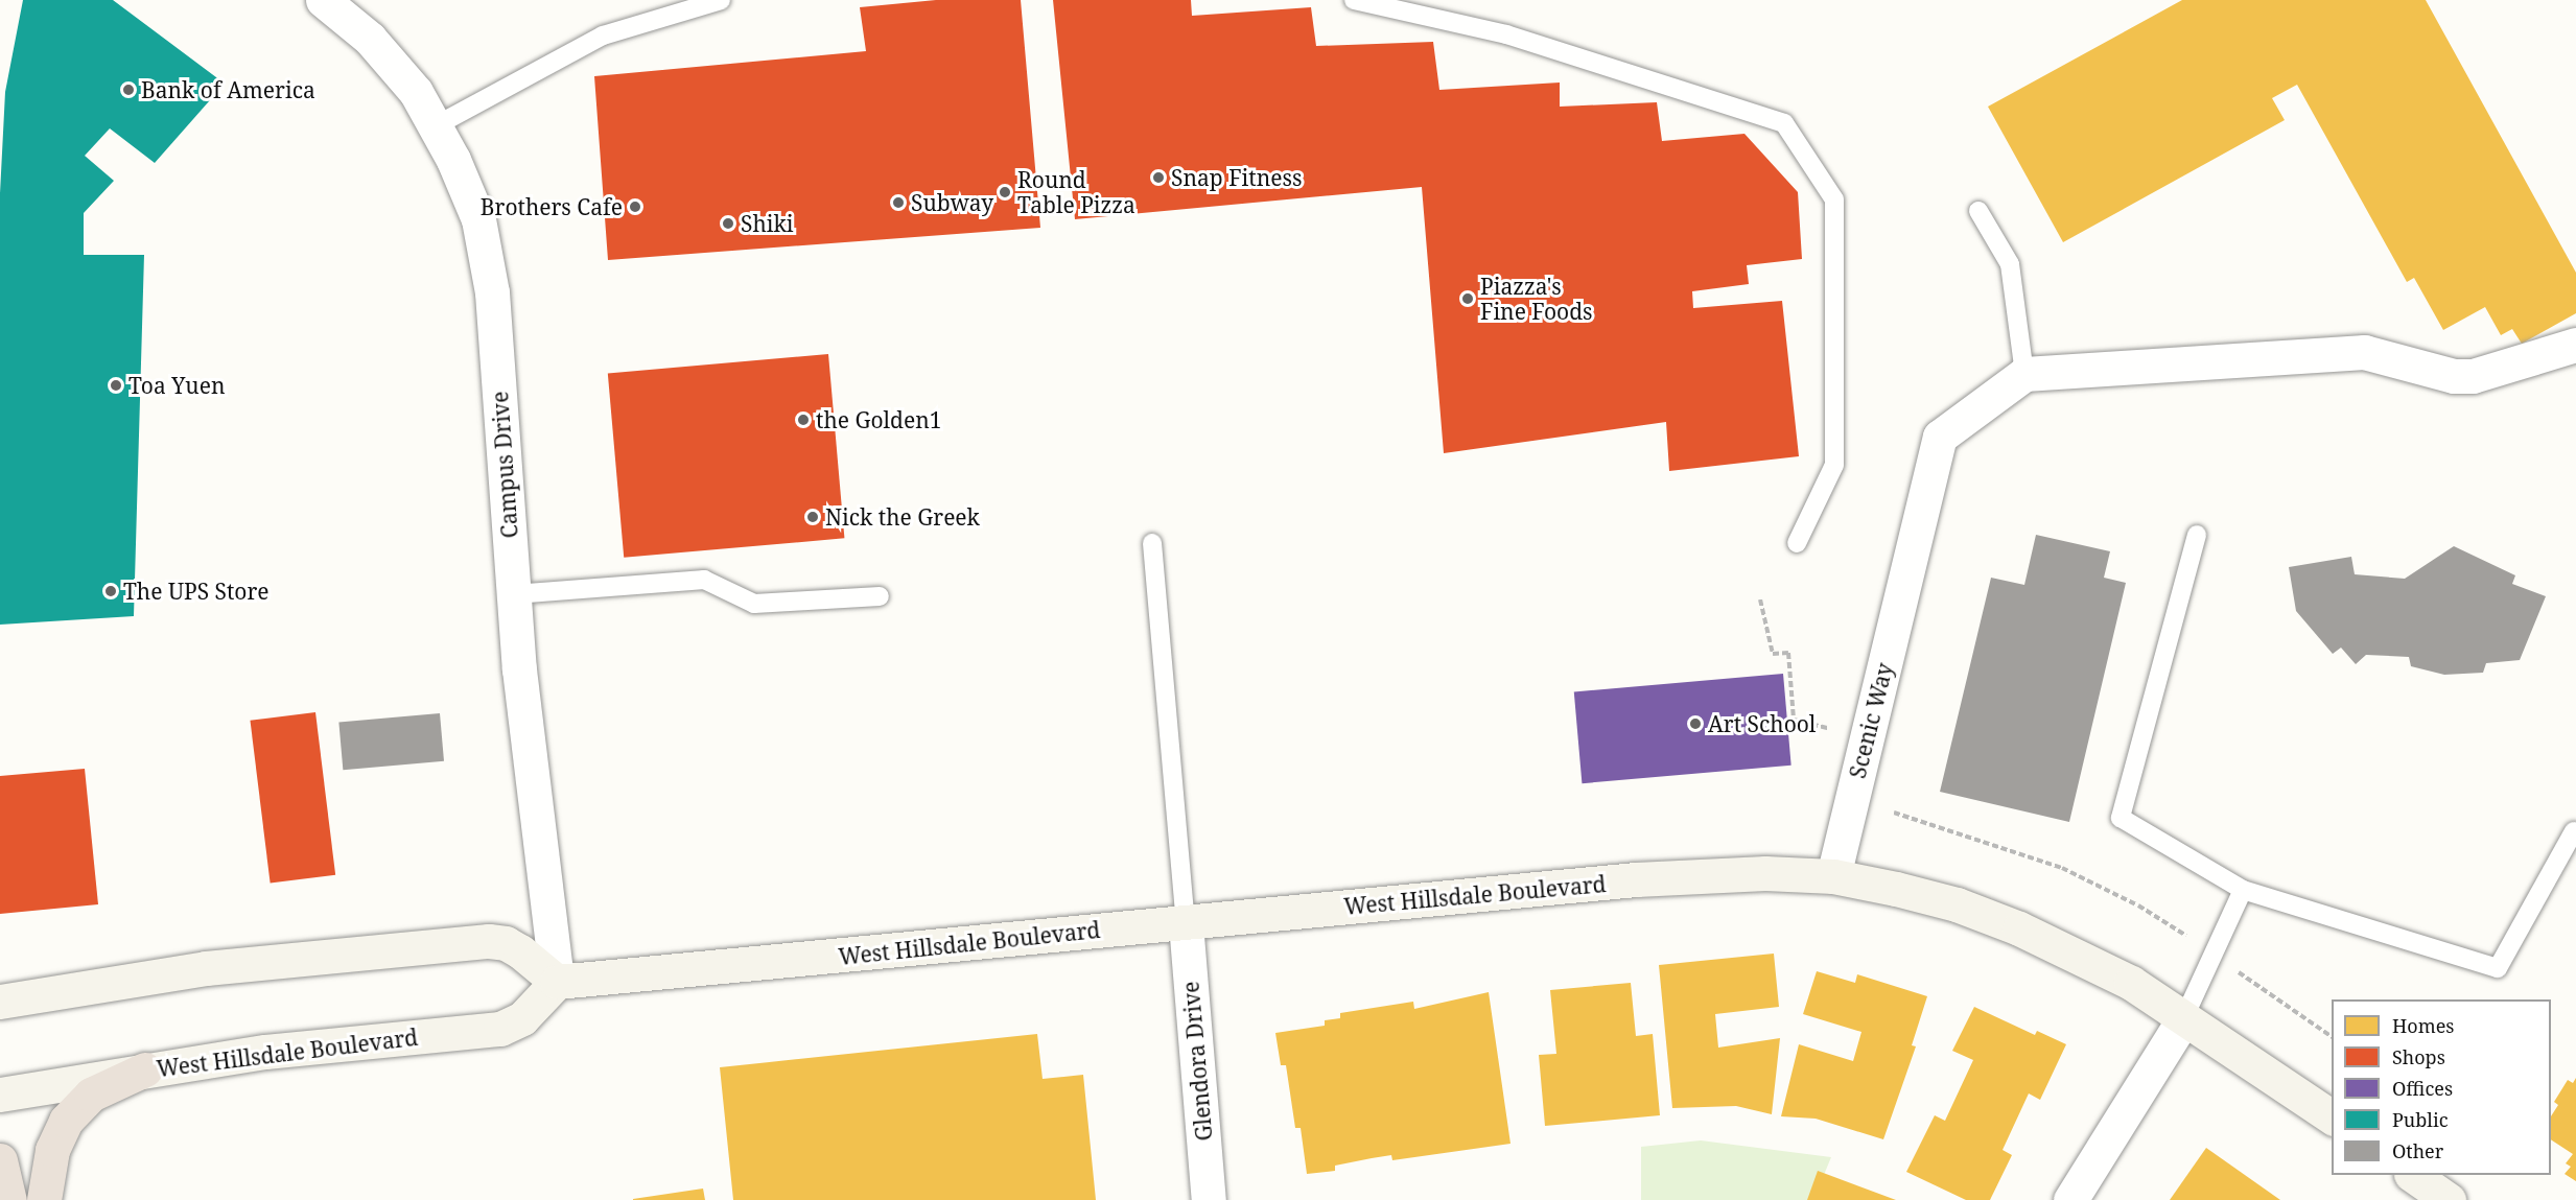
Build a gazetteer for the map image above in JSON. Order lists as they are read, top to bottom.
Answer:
{
  "streets": {
    "main road": ["West Hillsdale Boulevard"],
    "street": ["Campus Drive", "Scenic Way", "Glendora Drive"]
  },
  "crossings": [
    ["Campus Drive", "West Hillsdale Boulevard"],
    ["Scenic Way", "West Hillsdale Boulevard"],
    ["West Hillsdale Boulevard", "Glendora Drive"]
  ],
  "places": [
    "Bank of America",
    "Snap Fitness",
    "Round Table Pizza",
    "Subway",
    "Brothers Cafe",
    "Shiki",
    "Piazza's Fine Foods",
    "Toa Yuen",
    "the Golden1",
    "Nick the Greek",
    "The UPS Store",
    "Art School"
  ],
  "legend": [
    "Homes",
    "Shops",
    "Offices",
    "Public",
    "Other"
  ]
}
